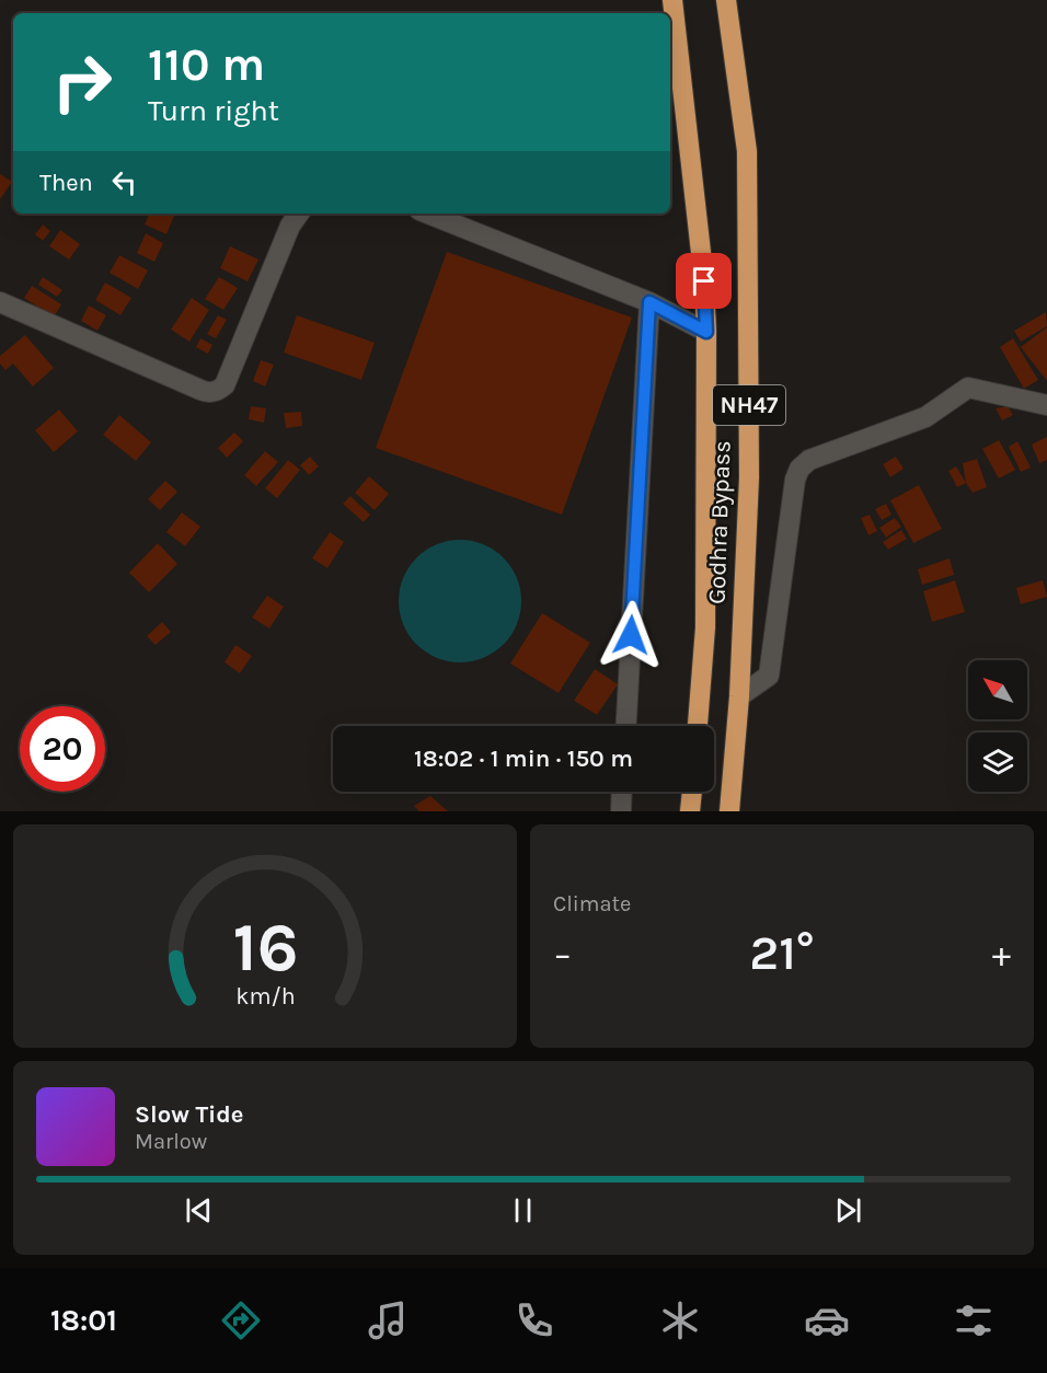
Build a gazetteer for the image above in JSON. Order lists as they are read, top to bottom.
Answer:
{
  "streets": {
    "highway": ["NH47", "Godhra Bypass"]
  },
  "north": "top left",
  "page": {
    "turn": ["110 m", "Turn right"],
    "then": "Then",
    "limit": "20",
    "trip": "18:02 · 1 min · 150 m",
    "tile": "Climate",
    "heat": ["−", "21°", "+"],
    "song": ["Slow Tide", "Marlow"],
    "tabs": "18:01",
    "gauge": ["16", "km/h"]
  }
}
